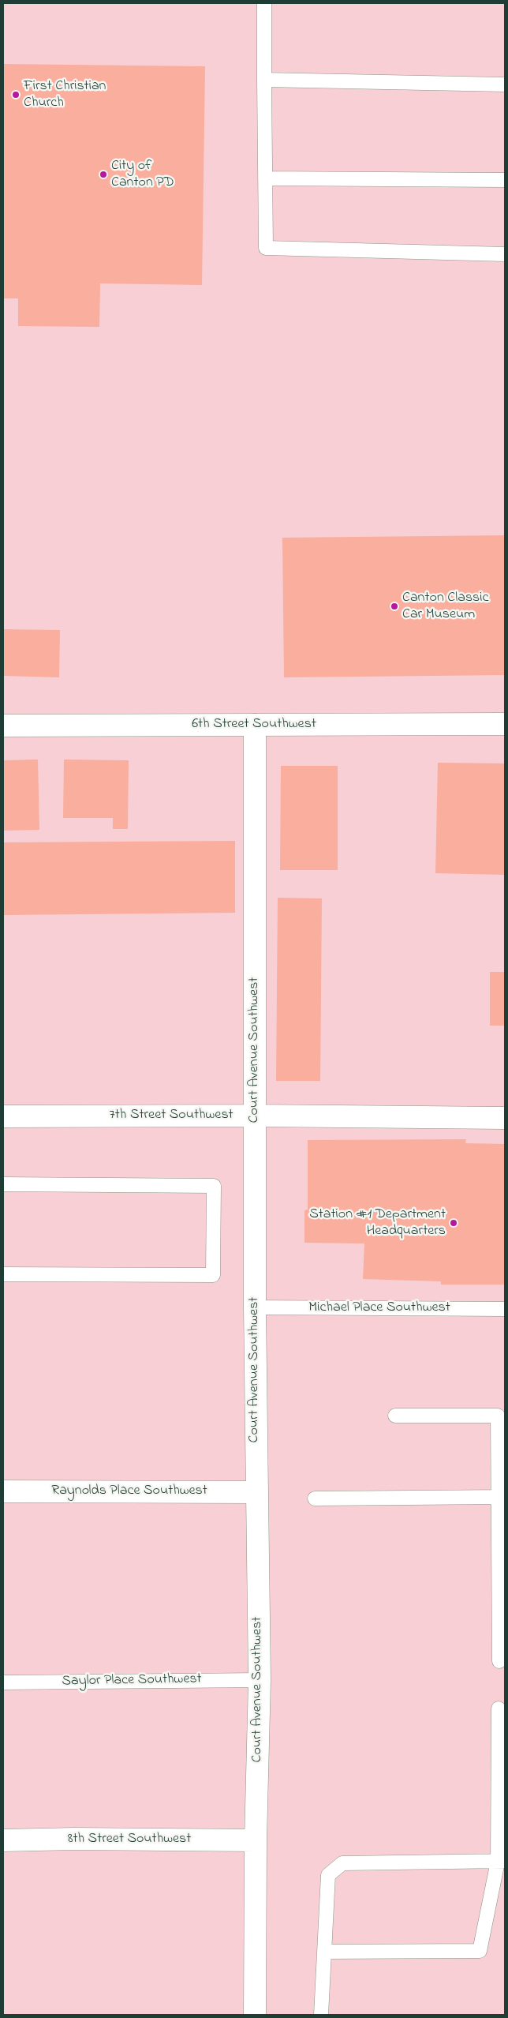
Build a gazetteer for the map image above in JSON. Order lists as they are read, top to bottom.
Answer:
{
  "streets": {
    "street": [
      "6th Street Southwest",
      "Court Avenue Southwest",
      "7th Street Southwest",
      "Raynolds Place Southwest",
      "8th Street Southwest"
    ],
    "lane": ["Michael Place Southwest", "Saylor Place Southwest"]
  },
  "crossings": [
    ["6th Street Southwest", "Court Avenue Southwest"],
    ["Court Avenue Southwest", "7th Street Southwest"],
    ["Court Avenue Southwest", "Michael Place Southwest"],
    ["Court Avenue Southwest", "Raynolds Place Southwest"],
    ["Court Avenue Southwest", "Saylor Place Southwest"],
    ["Court Avenue Southwest", "8th Street Southwest"]
  ],
  "places": [
    "First Christian Church",
    "City of Canton PD",
    "Canton Classic Car Museum",
    "Station #1 Department Headquarters"
  ]
}
